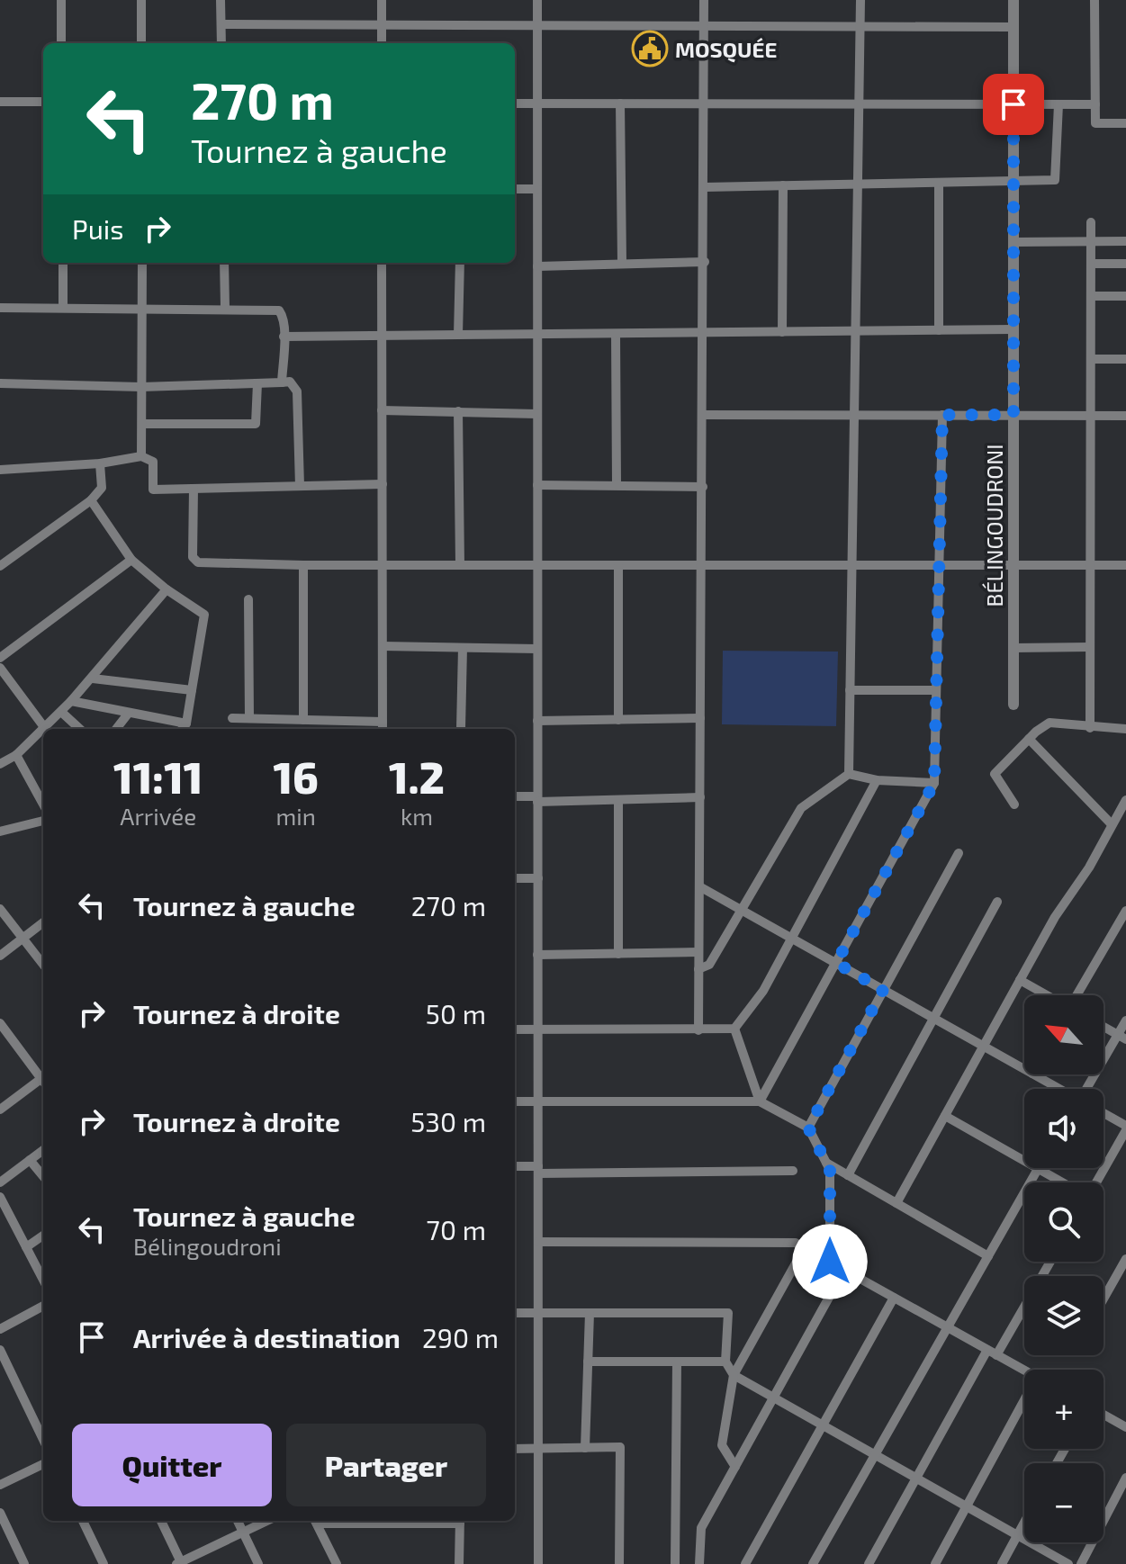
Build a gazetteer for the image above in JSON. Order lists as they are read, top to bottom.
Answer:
{
  "streets": {
    "street": ["BÉLINGOUDRONI"]
  },
  "places": {
    "public building": ["MOSQUÉE"]
  },
  "north": "top left",
  "page": {
    "turn": ["270 m", "Tournez à gauche"],
    "then": "Puis",
    "eta": [
      "11:11",
      "Arrivée",
      "16",
      "min",
      "1.2",
      "km"
    ],
    "list": [
      {
        "name": "Tournez à gauche",
        "value": "270 m"
      },
      {
        "name": "Tournez à droite",
        "value": "50 m"
      },
      {
        "name": "Tournez à droite",
        "value": "530 m"
      },
      {
        "name": "Tournez à gauche",
        "note": "Bélingoudroni",
        "value": "70 m"
      },
      {
        "name": "Arrivée à destination",
        "value": "290 m"
      }
    ],
    "map_buttons": ["+", "−"],
    "buttons": ["Quitter", "Partager"]
  }
}
